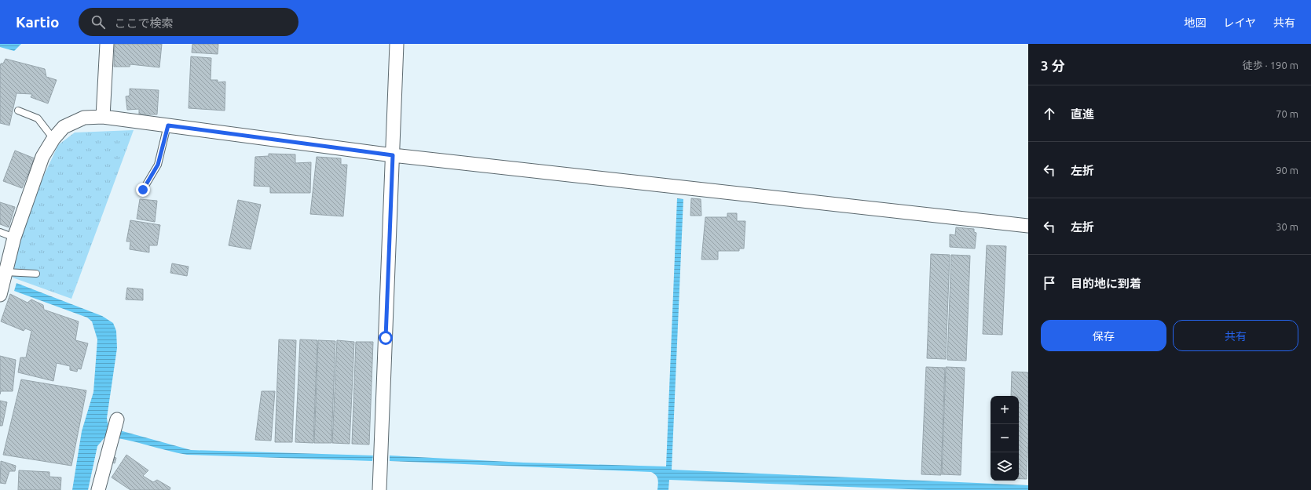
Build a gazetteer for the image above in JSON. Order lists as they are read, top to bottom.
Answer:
{
  "page": {
    "header": "Kartio",
    "search": "ここで検索",
    "nav": ["地図", "レイヤ", "共有"],
    "heading": ["3 分", "徒歩 · 190 m"],
    "list": [
      ["直進", "70 m"],
      ["左折", "90 m"],
      ["左折", "30 m"],
      "目的地に到着"
    ],
    "buttons": ["保存", "共有"],
    "map_buttons": ["+", "−"]
  }
}
